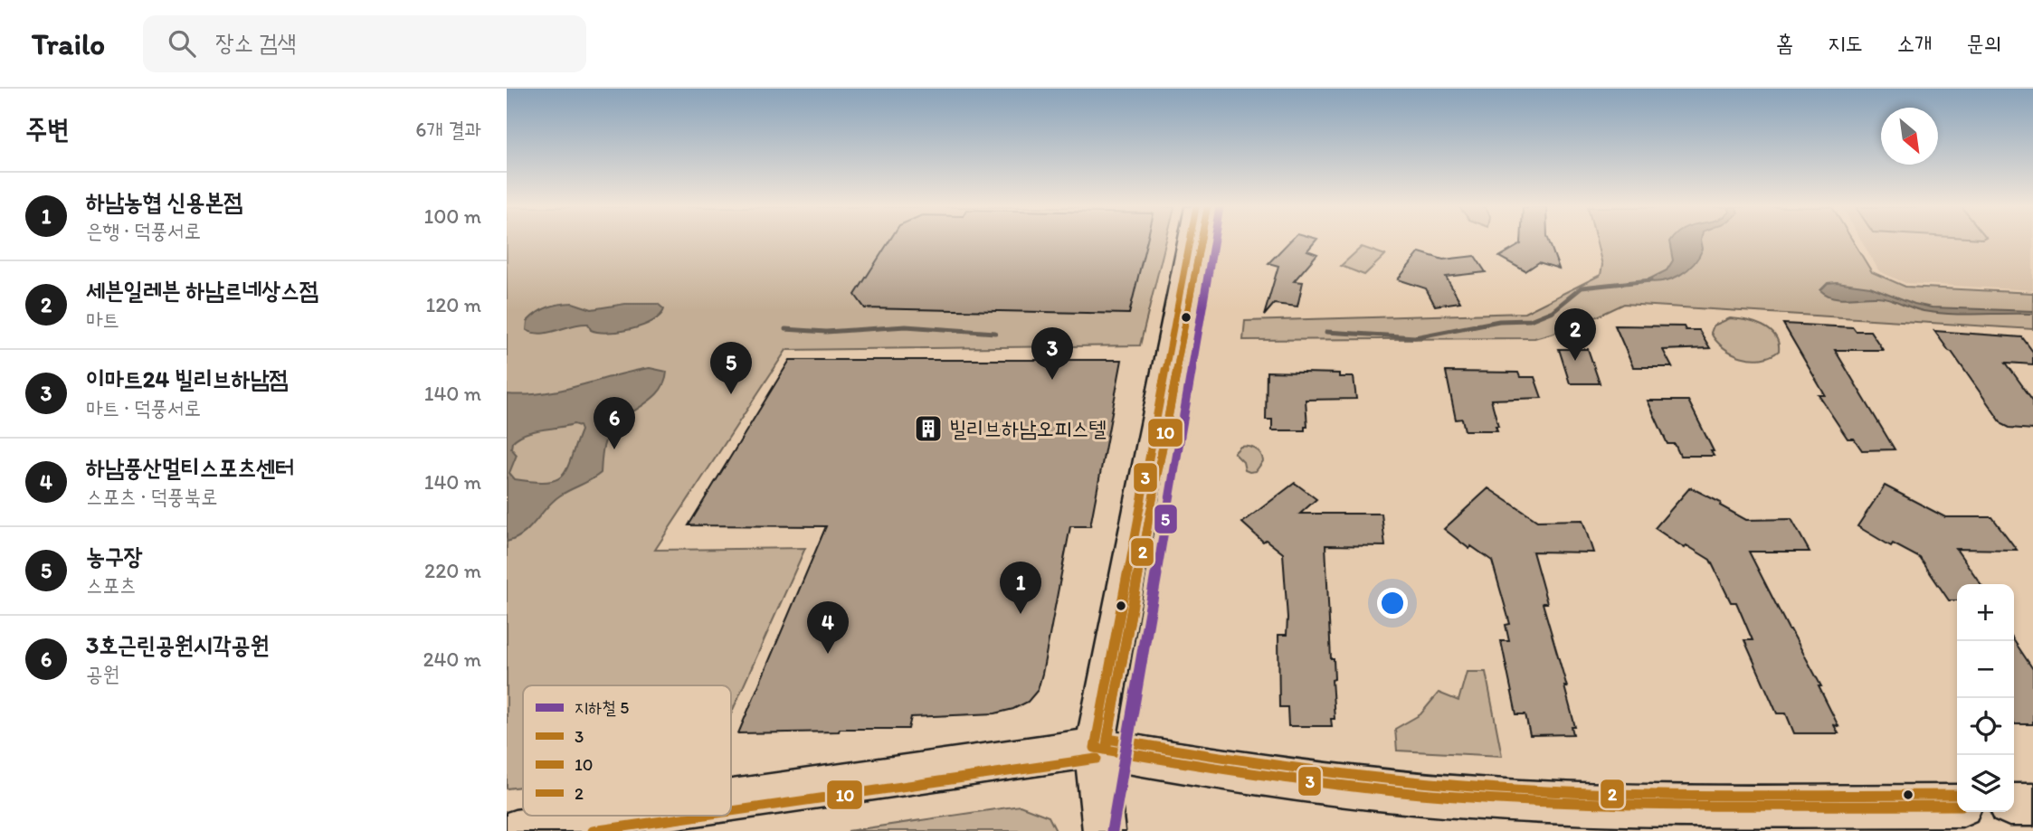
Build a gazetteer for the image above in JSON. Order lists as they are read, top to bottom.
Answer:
{
  "places": {
    "building": ["빌리브하남오피스텔"]
  },
  "lines": [
    "metro line 5",
    "transit line 3",
    "transit line 10",
    "transit line 2"
  ],
  "legend": [
    "지하철 5",
    "3",
    "10",
    "2"
  ],
  "north": "bottom right",
  "page": {
    "header": "Trailo",
    "search": "장소 검색",
    "nav": [
      "홈",
      "지도",
      "소개",
      "문의"
    ],
    "heading": ["주변", "6개 결과"],
    "list": [
      {
        "mark": "1",
        "name": "하남농협 신용본점",
        "note": "은행 · 덕풍서로",
        "value": "100 m"
      },
      {
        "mark": "2",
        "name": "세븐일레븐 하남르네상스점",
        "note": "마트",
        "value": "120 m"
      },
      {
        "mark": "3",
        "name": "이마트24 빌리브하남점",
        "note": "마트 · 덕풍서로",
        "value": "140 m"
      },
      {
        "mark": "4",
        "name": "하남풍산멀티스포츠센터",
        "note": "스포츠 · 덕풍북로",
        "value": "140 m"
      },
      {
        "mark": "5",
        "name": "농구장",
        "note": "스포츠",
        "value": "220 m"
      },
      {
        "mark": "6",
        "name": "3호근린공원시각공원",
        "note": "공원",
        "value": "240 m"
      }
    ],
    "pins": [
      "2",
      "3",
      "5",
      "6",
      "1",
      "4"
    ],
    "map_buttons": ["+", "−"]
  }
}
